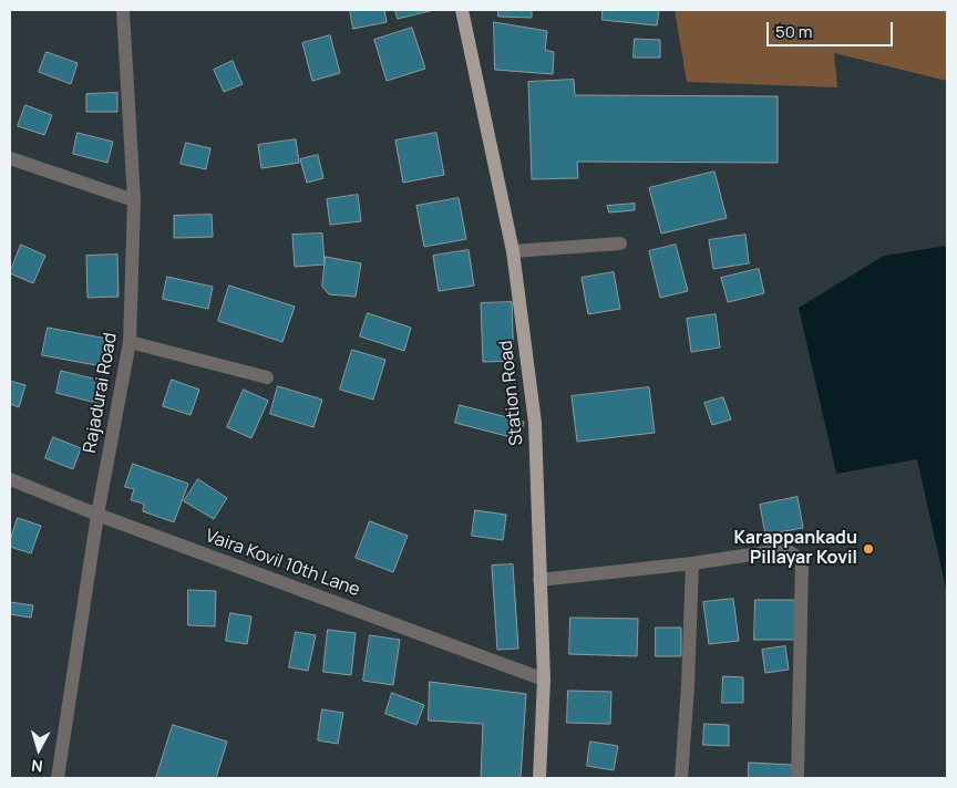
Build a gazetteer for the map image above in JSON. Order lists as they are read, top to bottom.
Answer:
{
  "streets": {
    "main road": ["Station Road"],
    "street": ["Rajadurai Road", "Vaira Kovil 10th Lane"]
  },
  "crossings": [
    ["Rajadurai Road", "Vaira Kovil 10th Lane"],
    ["Station Road", "Vaira Kovil 10th Lane"]
  ],
  "places": ["Karappankadu Pillayar Kovil"],
  "scale_bar": "50 m",
  "north": "bottom"
}
